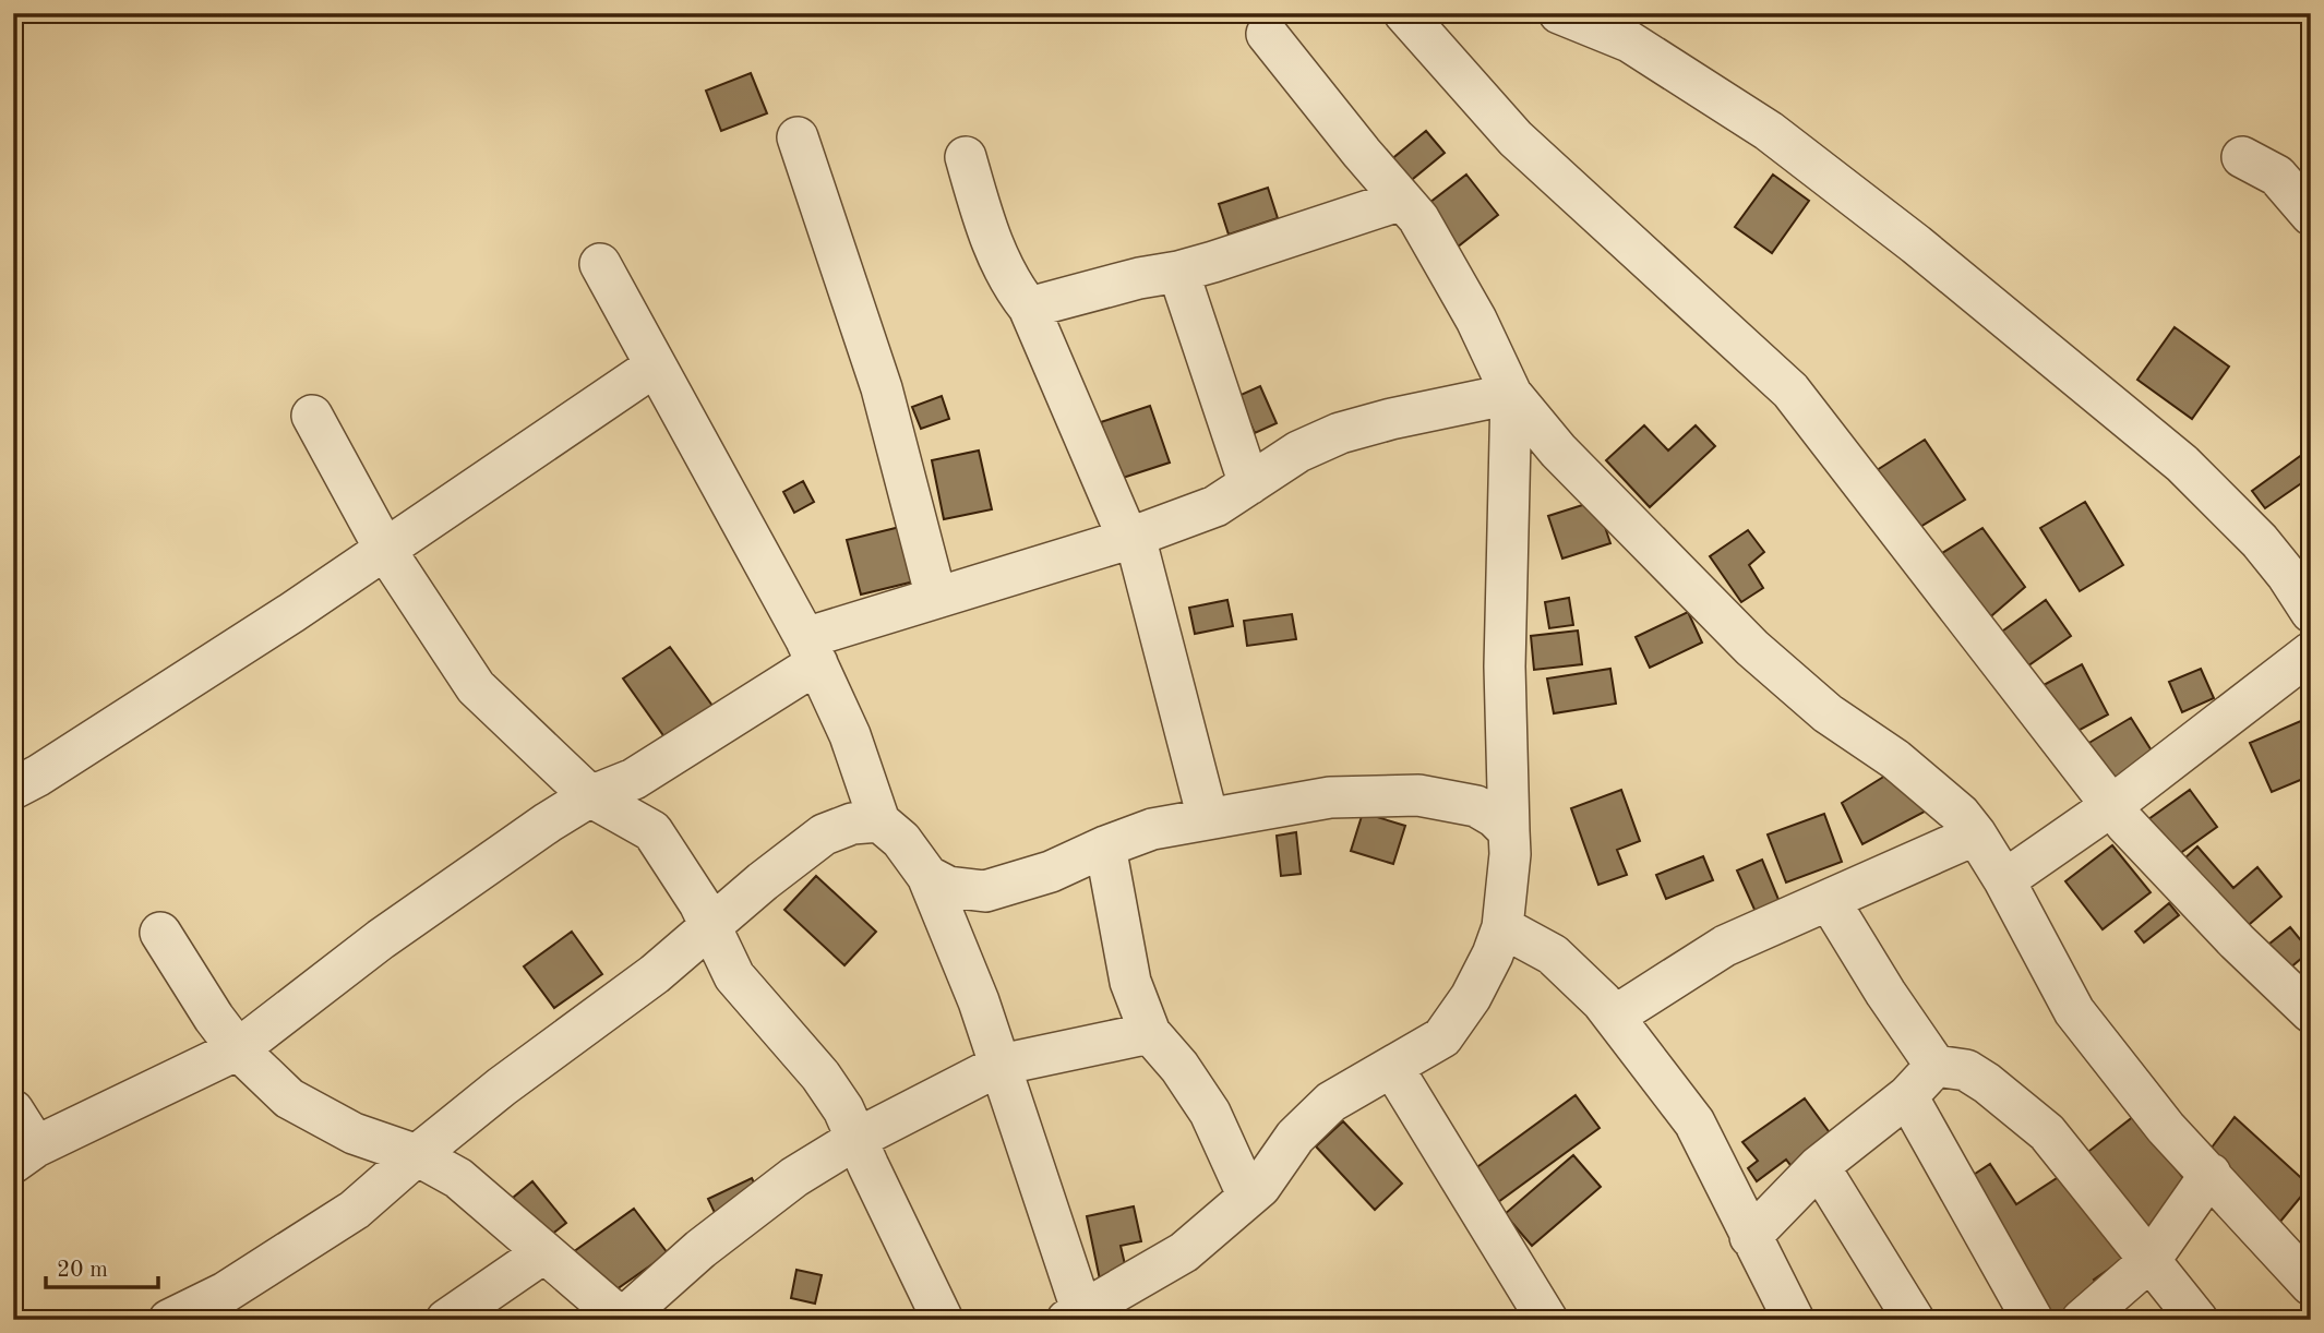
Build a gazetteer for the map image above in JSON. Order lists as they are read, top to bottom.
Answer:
{
  "scale_bar": "20 m"
}
